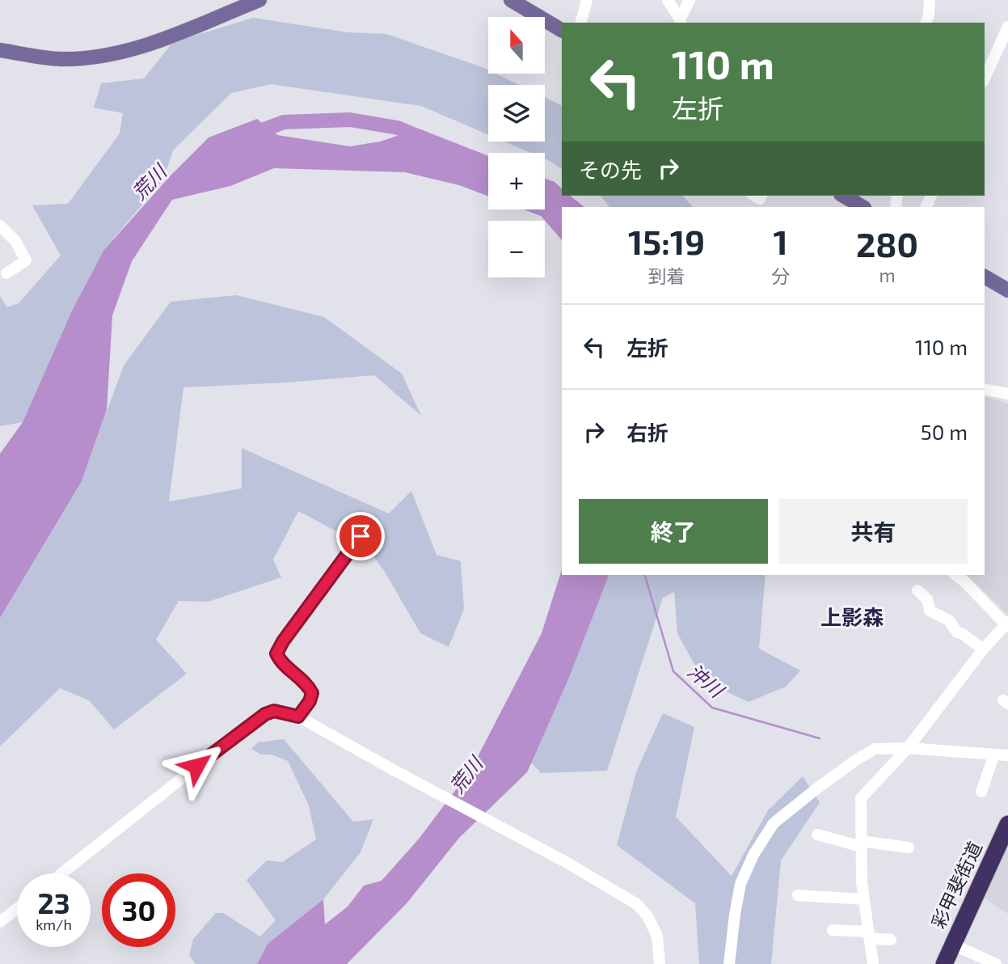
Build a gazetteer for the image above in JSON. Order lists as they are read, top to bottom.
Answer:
{
  "streets": {
    "highway": ["彩甲斐街道"]
  },
  "districts": ["上影森"],
  "water": ["荒川", "沖川"],
  "north": "top",
  "page": {
    "map_buttons": ["+", "−"],
    "turn": ["110 m", "左折"],
    "then": "その先",
    "eta": [
      "15:19",
      "到着",
      "1",
      "分",
      "280",
      "m"
    ],
    "list": [
      {
        "name": "左折",
        "value": "110 m"
      },
      {
        "name": "右折",
        "value": "50 m"
      }
    ],
    "buttons": ["終了", "共有"],
    "speed": "23 km/h",
    "limit": "30"
  }
}
